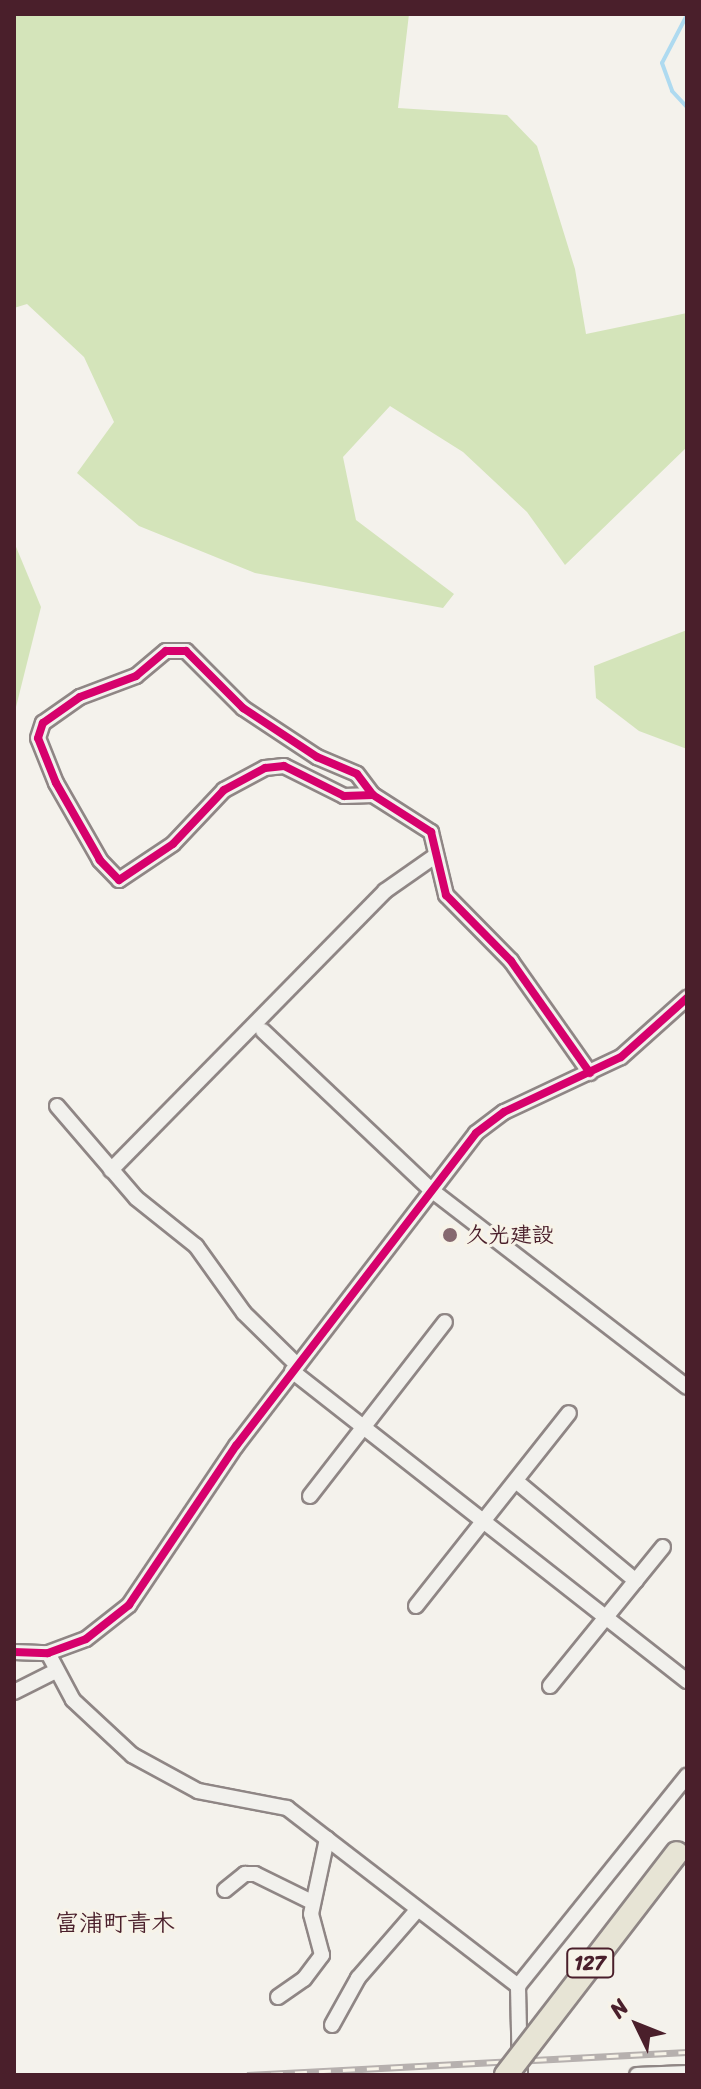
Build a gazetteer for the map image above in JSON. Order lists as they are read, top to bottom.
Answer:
{
  "streets": {
    "highway": ["127"]
  },
  "districts": ["富浦町青木"],
  "places": ["久光建設"],
  "north": "top left"
}
